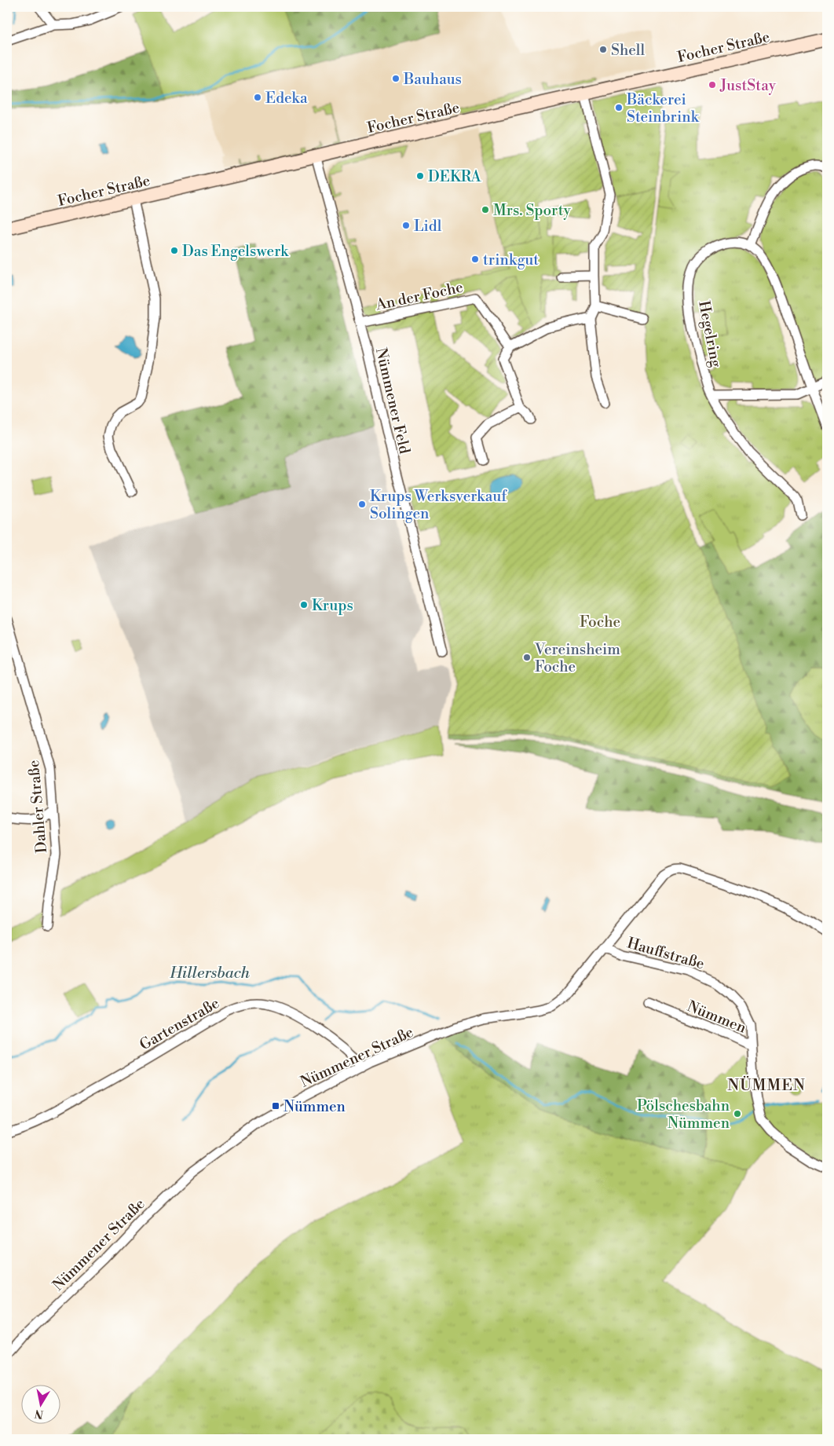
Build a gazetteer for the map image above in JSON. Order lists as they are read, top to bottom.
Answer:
{
  "streets": {
    "main road": ["Focher Straße"],
    "street": [
      "An der Foche",
      "Hegelring",
      "Nümmener Feld",
      "Dahler Straße",
      "Hauffstraße",
      "Nümmen",
      "Gartenstraße",
      "Nümmener Straße"
    ]
  },
  "crossings": [
    ["Focher Straße", "Nümmener Feld"],
    ["An der Foche", "Nümmener Feld"],
    ["Hauffstraße", "Nümmen"],
    ["Hauffstraße", "Nümmener Straße"],
    ["Gartenstraße", "Nümmener Straße"]
  ],
  "districts": ["NÜMMEN"],
  "water": ["Hillersbach"],
  "parks": ["Foche"],
  "places": {
    "other": [
      "Shell",
      "Bauhaus",
      "JustStay",
      "Edeka",
      "Bäckerei Steinbrink",
      "DEKRA",
      "Mrs. Sporty",
      "Lidl",
      "Das Engelswerk",
      "trinkgut",
      "Krups Werksverkauf Solingen",
      "Krups",
      "Vereinsheim Foche",
      "Pölschesbahn Nümmen"
    ],
    "transit": ["Nümmen"]
  },
  "north": "bottom"
}
